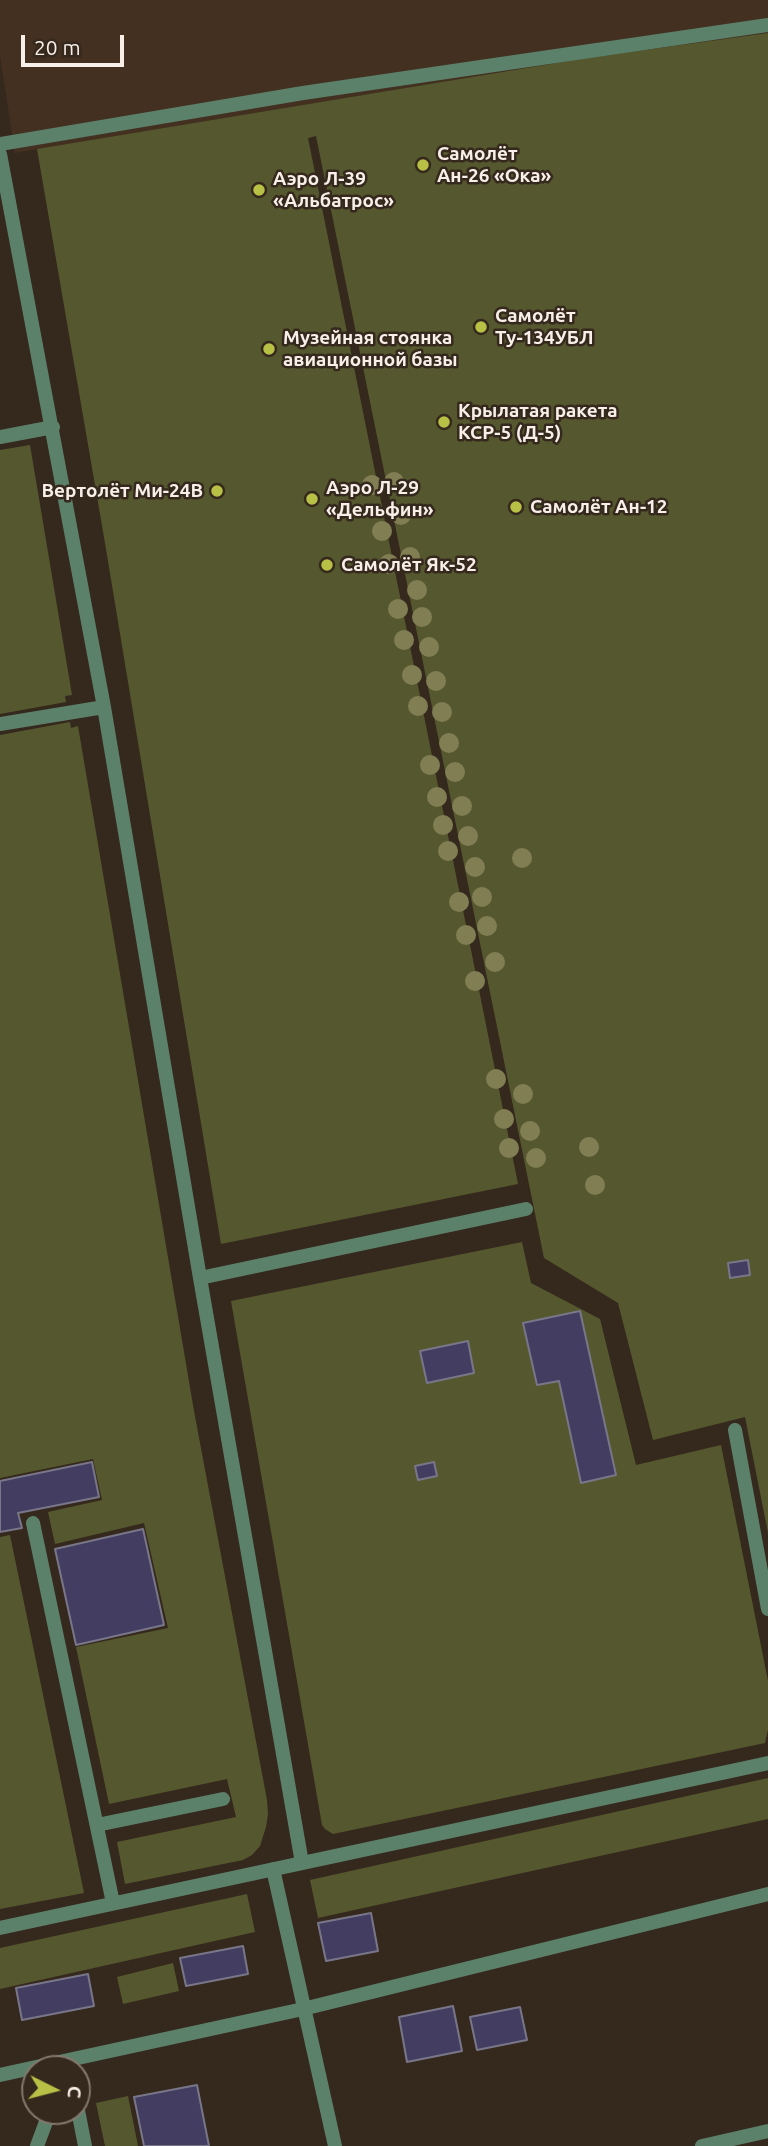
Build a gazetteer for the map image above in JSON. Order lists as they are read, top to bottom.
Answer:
{
  "places": [
    "Самолёт Ан-26 «Ока»",
    "Аэро Л-39 «Альбатрос»",
    "Самолёт Ту-134УБЛ",
    "Музейная стоянка авиационной базы",
    "Крылатая ракета КСР-5 (Д-5)",
    "Вертолёт Ми-24В",
    "Аэро Л-29 «Дельфин»",
    "Самолёт Ан-12",
    "Самолёт Як-52"
  ],
  "scale_bar": "20 m",
  "north": "right"
}
